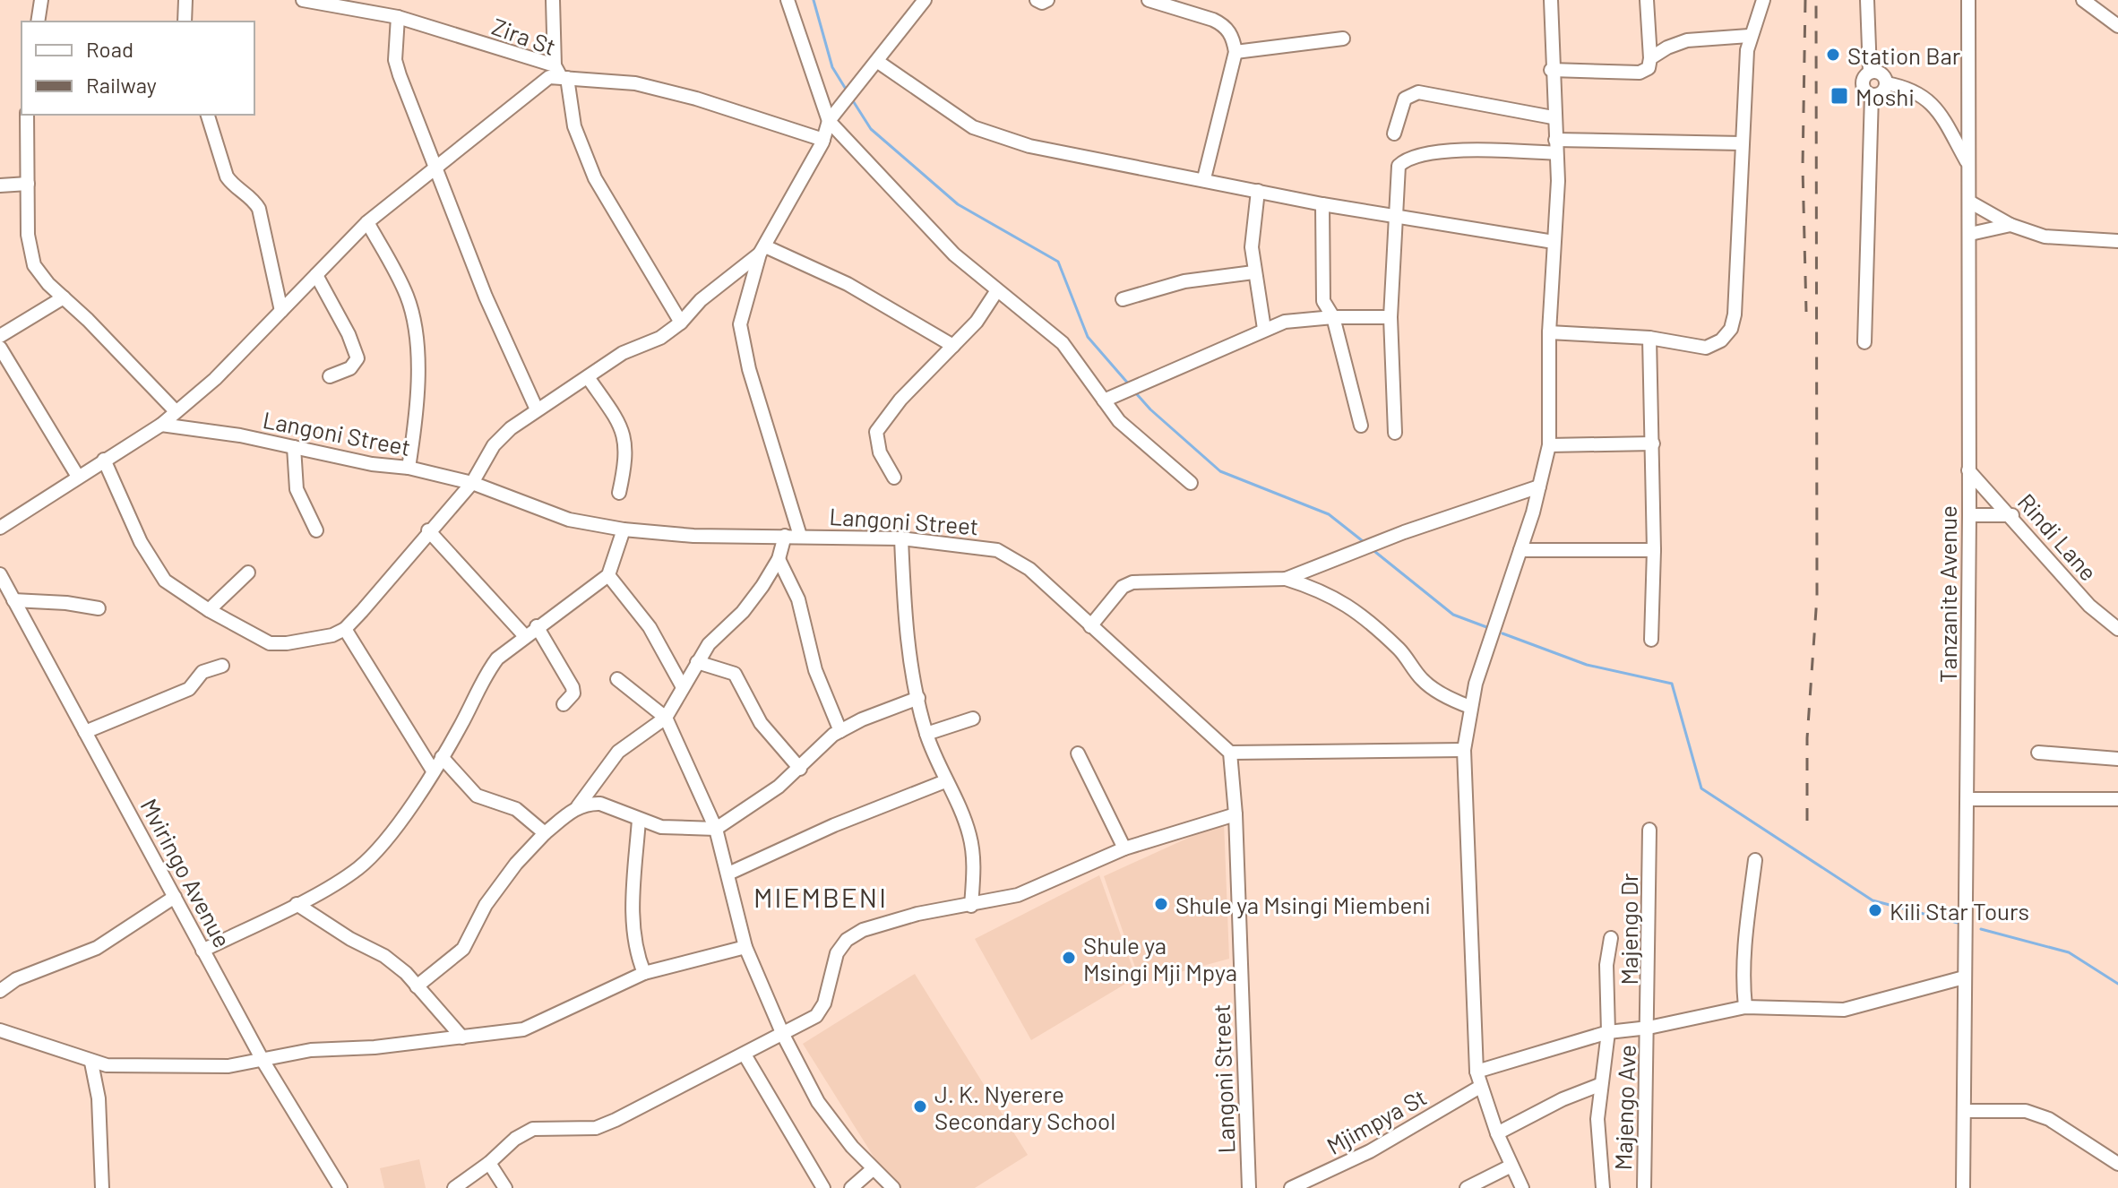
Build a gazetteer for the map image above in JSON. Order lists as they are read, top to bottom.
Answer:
{
  "streets": {
    "street": [
      "Zira St",
      "Langoni Street",
      "Rindi Lane",
      "Tanzanite Avenue",
      "Mviringo Avenue",
      "Majengo Dr",
      "Majengo Ave",
      "Mjimpya St"
    ]
  },
  "crossings": [
    ["Rindi Lane", "Tanzanite Avenue"],
    ["Majengo Dr", "Majengo Ave"]
  ],
  "districts": ["MIEMBENI"],
  "places": {
    "other": [
      "Station Bar",
      "Shule ya Msingi Miembeni",
      "Kili Star Tours",
      "Shule ya Msingi Mji Mpya",
      "J. K. Nyerere Secondary School"
    ],
    "transit": ["Moshi"]
  },
  "legend": ["Road", "Railway"]
}
